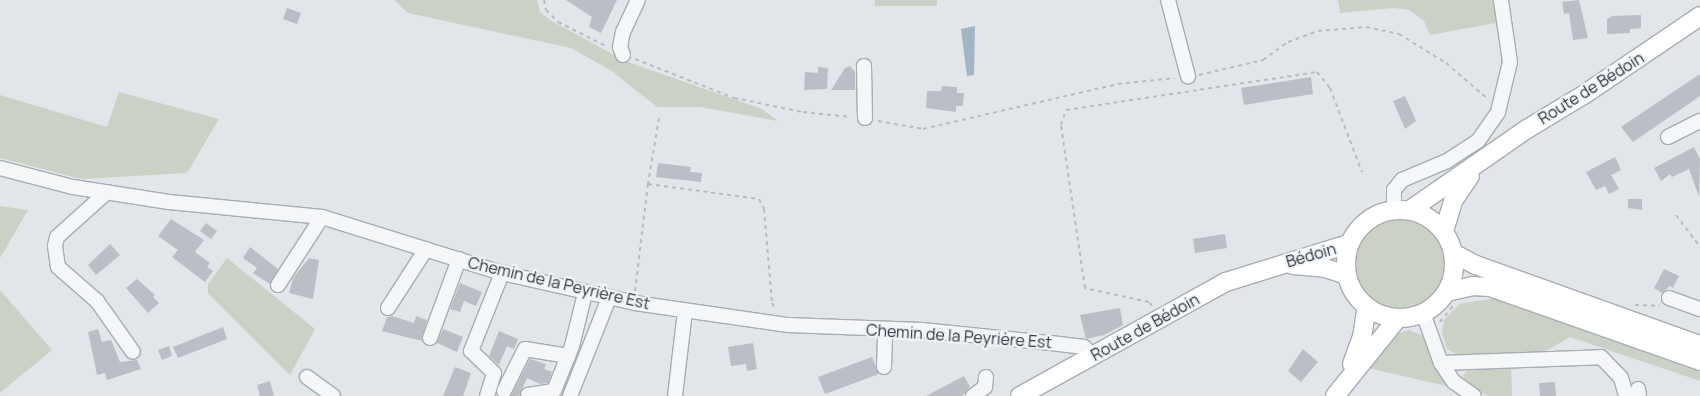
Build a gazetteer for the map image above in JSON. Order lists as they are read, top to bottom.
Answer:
{
  "streets": {
    "main road": ["Route de Bédoin", "Bédoin"],
    "street": ["Chemin de la Peyrière Est"]
  },
  "crossings": [
    ["Route de Bédoin", "Bédoin"],
    ["Route de Bédoin", "Chemin de la Peyrière Est"]
  ]
}
